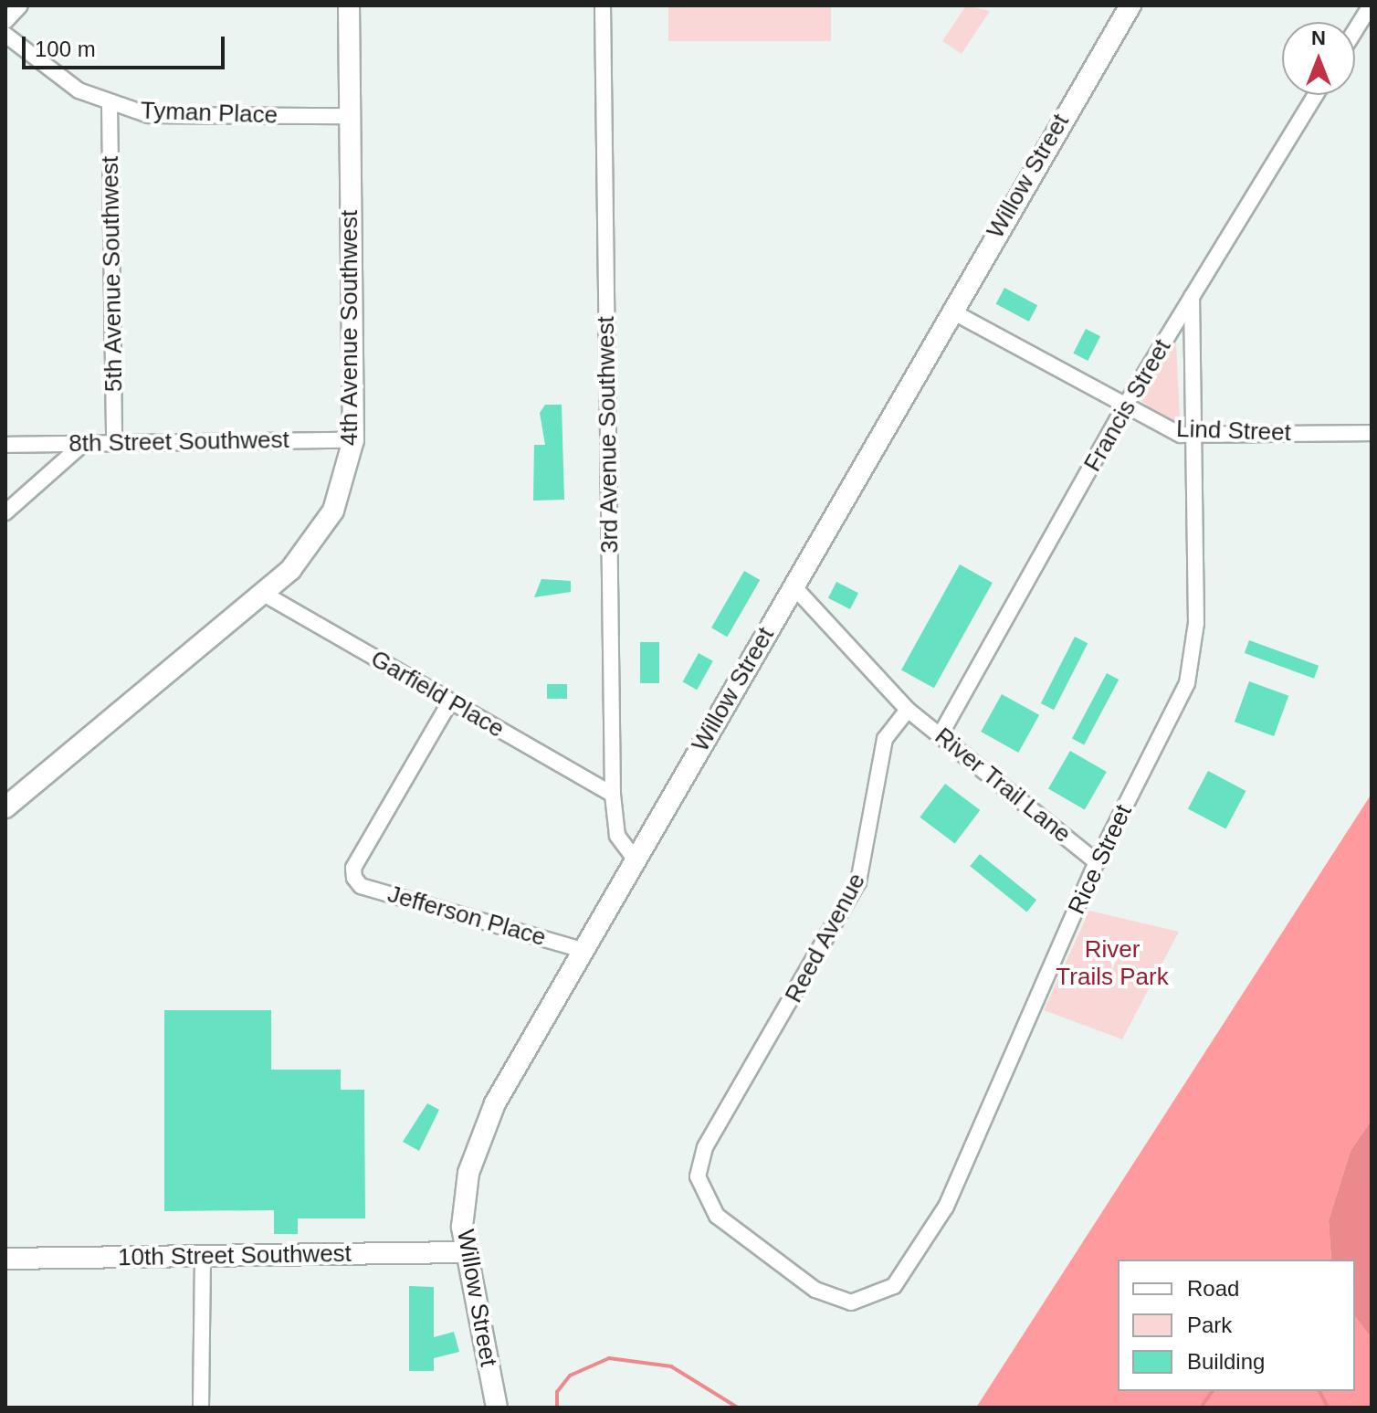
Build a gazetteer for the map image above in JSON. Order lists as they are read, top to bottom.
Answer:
{
  "streets": {
    "street": [
      "Tyman Place",
      "Willow Street",
      "5th Avenue Southwest",
      "4th Avenue Southwest",
      "Francis Street",
      "Lind Street",
      "3rd Avenue Southwest",
      "8th Street Southwest",
      "Garfield Place",
      "River Trail Lane",
      "Rice Street",
      "Jefferson Place",
      "Reed Avenue",
      "10th Street Southwest"
    ]
  },
  "crossings": [
    ["Tyman Place", "5th Avenue Southwest"],
    ["Tyman Place", "4th Avenue Southwest"],
    ["Willow Street", "Lind Street"],
    ["Willow Street", "3rd Avenue Southwest"],
    ["Willow Street", "Jefferson Place"],
    ["Willow Street", "10th Street Southwest"],
    ["5th Avenue Southwest", "8th Street Southwest"],
    ["4th Avenue Southwest", "8th Street Southwest"],
    ["4th Avenue Southwest", "Garfield Place"],
    ["Francis Street", "Lind Street"],
    ["Francis Street", "River Trail Lane"],
    ["Francis Street", "Rice Street"],
    ["Lind Street", "Rice Street"],
    ["3rd Avenue Southwest", "Garfield Place"],
    ["Garfield Place", "Jefferson Place"],
    ["River Trail Lane", "Rice Street"],
    ["River Trail Lane", "Reed Avenue"],
    ["Rice Street", "Reed Avenue"]
  ],
  "parks": ["River Trails Park"],
  "legend": ["Road", "Park", "Building"],
  "scale_bar": "100 m",
  "north": "top"
}
